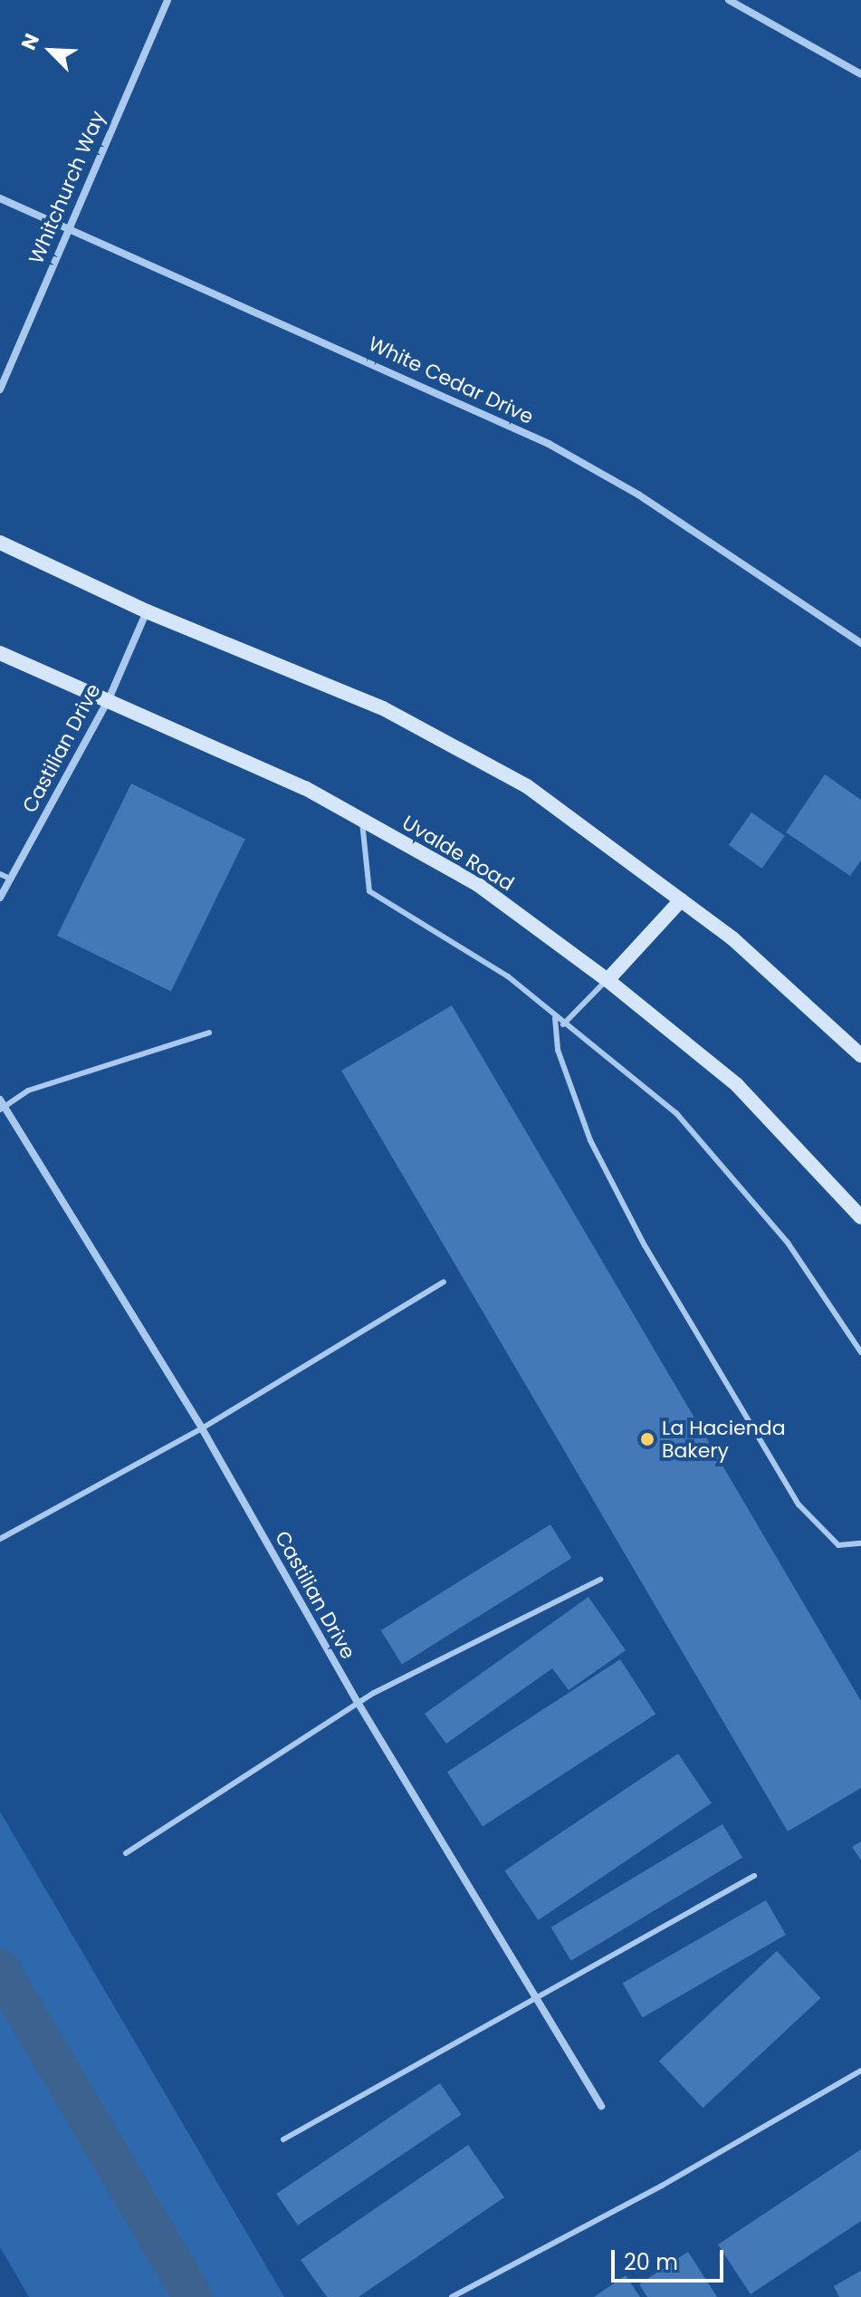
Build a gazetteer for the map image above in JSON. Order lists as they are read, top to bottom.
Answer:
{
  "streets": {
    "main road": ["Uvalde Road"],
    "street": ["Whitchurch Way", "White Cedar Drive", "Castilian Drive"]
  },
  "crossings": [
    ["Whitchurch Way", "White Cedar Drive"],
    ["Castilian Drive", "Uvalde Road"]
  ],
  "places": ["La Hacienda Bakery"],
  "scale_bar": "20 m",
  "north": "top left"
}
